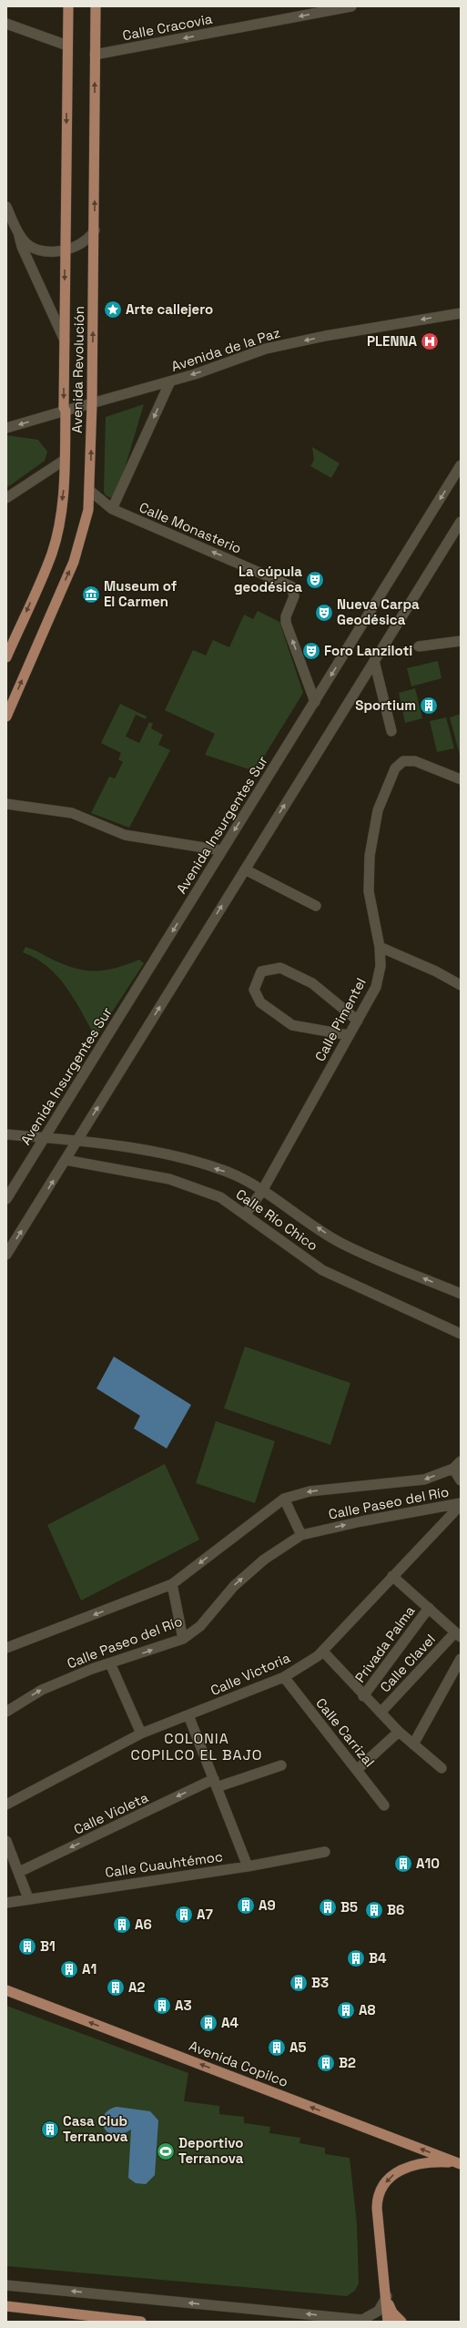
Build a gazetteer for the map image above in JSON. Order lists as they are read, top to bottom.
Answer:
{
  "streets": {
    "main road": ["Avenida Revolución", "Avenida Copilco"],
    "street": [
      "Calle Cracovia",
      "Avenida de la Paz",
      "Calle Monasterio",
      "Avenida Insurgentes Sur",
      "Calle Pimentel",
      "Calle Río Chico",
      "Calle Paseo del Río",
      "Privada Palma",
      "Calle Clavel",
      "Calle Victoria",
      "Calle Carrizal",
      "Calle Violeta",
      "Calle Cuauhtémoc"
    ]
  },
  "crossings": [
    ["Calle Cracovia", "Avenida Revolución"],
    ["Avenida de la Paz", "Avenida Revolución"],
    ["Avenida Revolución", "Calle Monasterio"],
    ["Calle Monasterio", "Avenida Insurgentes Sur"],
    ["Avenida Insurgentes Sur", "Calle Río Chico"],
    ["Calle Pimentel", "Calle Río Chico"],
    ["Calle Paseo del Río", "Calle Victoria"],
    ["Calle Victoria", "Calle Carrizal"]
  ],
  "one_way": [
    "Calle Cracovia",
    "Avenida de la Paz",
    "Calle Monasterio",
    "Calle Violeta",
    "Avenida Copilco"
  ],
  "districts": ["COLONIA COPILCO EL BAJO"],
  "places": {
    "place": ["Arte callejero"],
    "hospital": ["PLENNA"],
    "theatre": ["La cúpula geodésica", "Nueva Carpa Geodésica", "Foro Lanziloti"],
    "museum": ["Museum of El Carmen"],
    "building": [
      "Sportium",
      "A10",
      "A9",
      "B5",
      "B6",
      "A7",
      "A6",
      "B1",
      "B4",
      "A1",
      "B3",
      "A2",
      "A3",
      "A8",
      "A4",
      "A5",
      "B2",
      "Casa Club Terranova"
    ],
    "sports": ["Deportivo Terranova"]
  }
}
